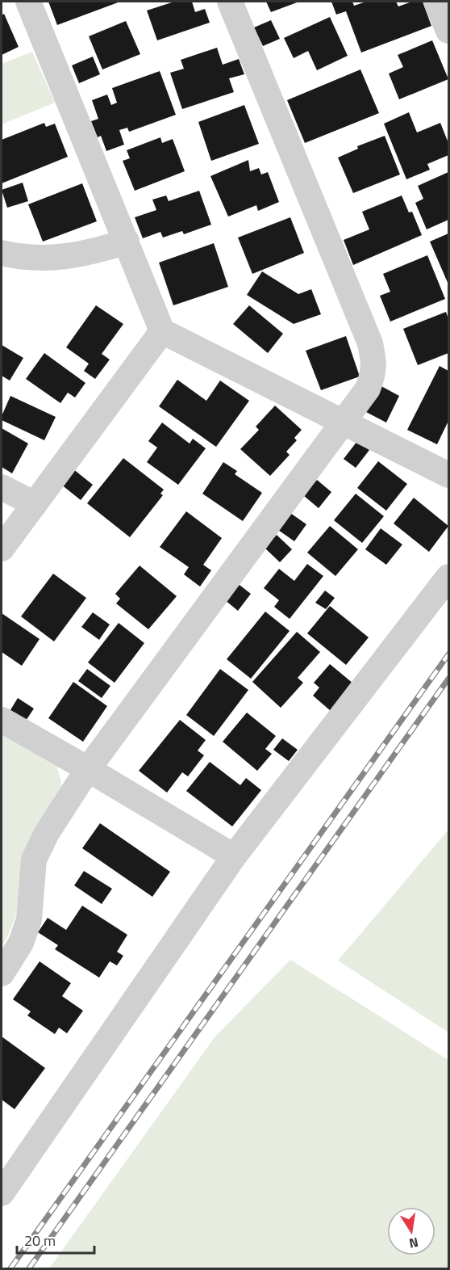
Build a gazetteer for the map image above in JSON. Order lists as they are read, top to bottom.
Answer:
{
  "scale_bar": "20 m",
  "north": "bottom"
}
